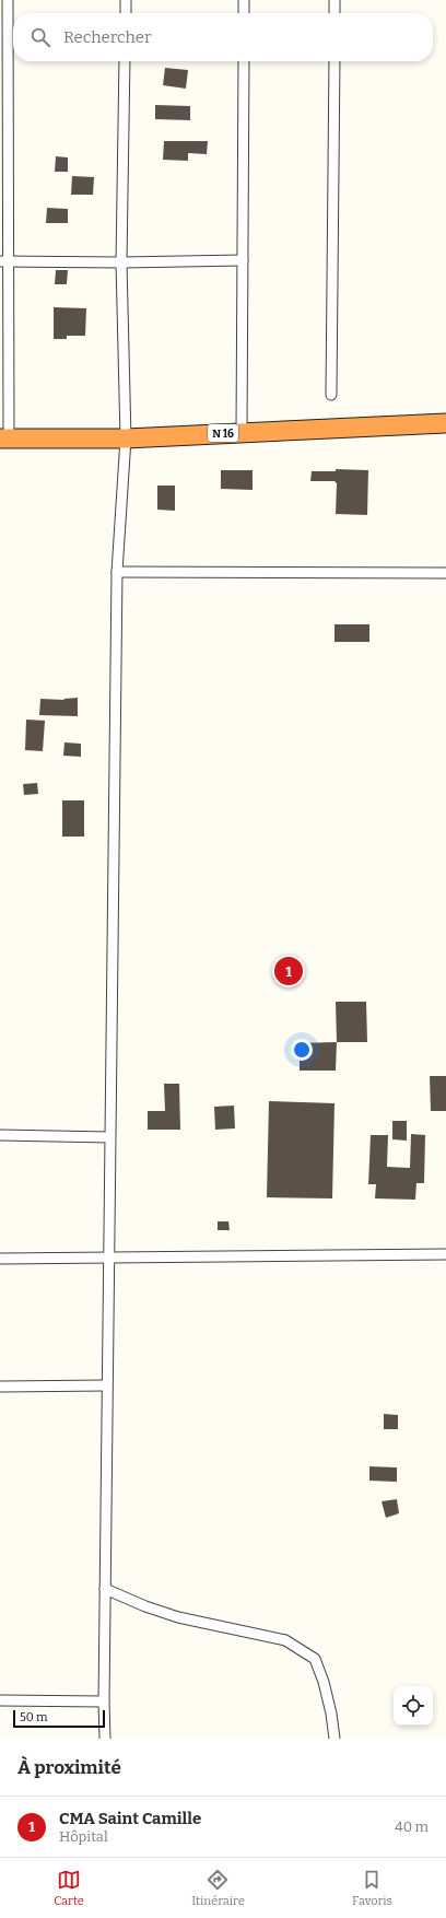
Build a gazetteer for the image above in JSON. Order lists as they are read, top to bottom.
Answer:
{
  "streets": {
    "highway": ["N 16"]
  },
  "scale_bar": "50 m",
  "page": {
    "search": "Rechercher",
    "pins": "1",
    "scale": "50 m",
    "heading": "À proximité",
    "list": [
      {
        "mark": "1",
        "name": "CMA Saint Camille",
        "note": "Hôpital",
        "value": "40 m"
      }
    ],
    "nav": ["Carte", "Itinéraire", "Favoris"]
  }
}
